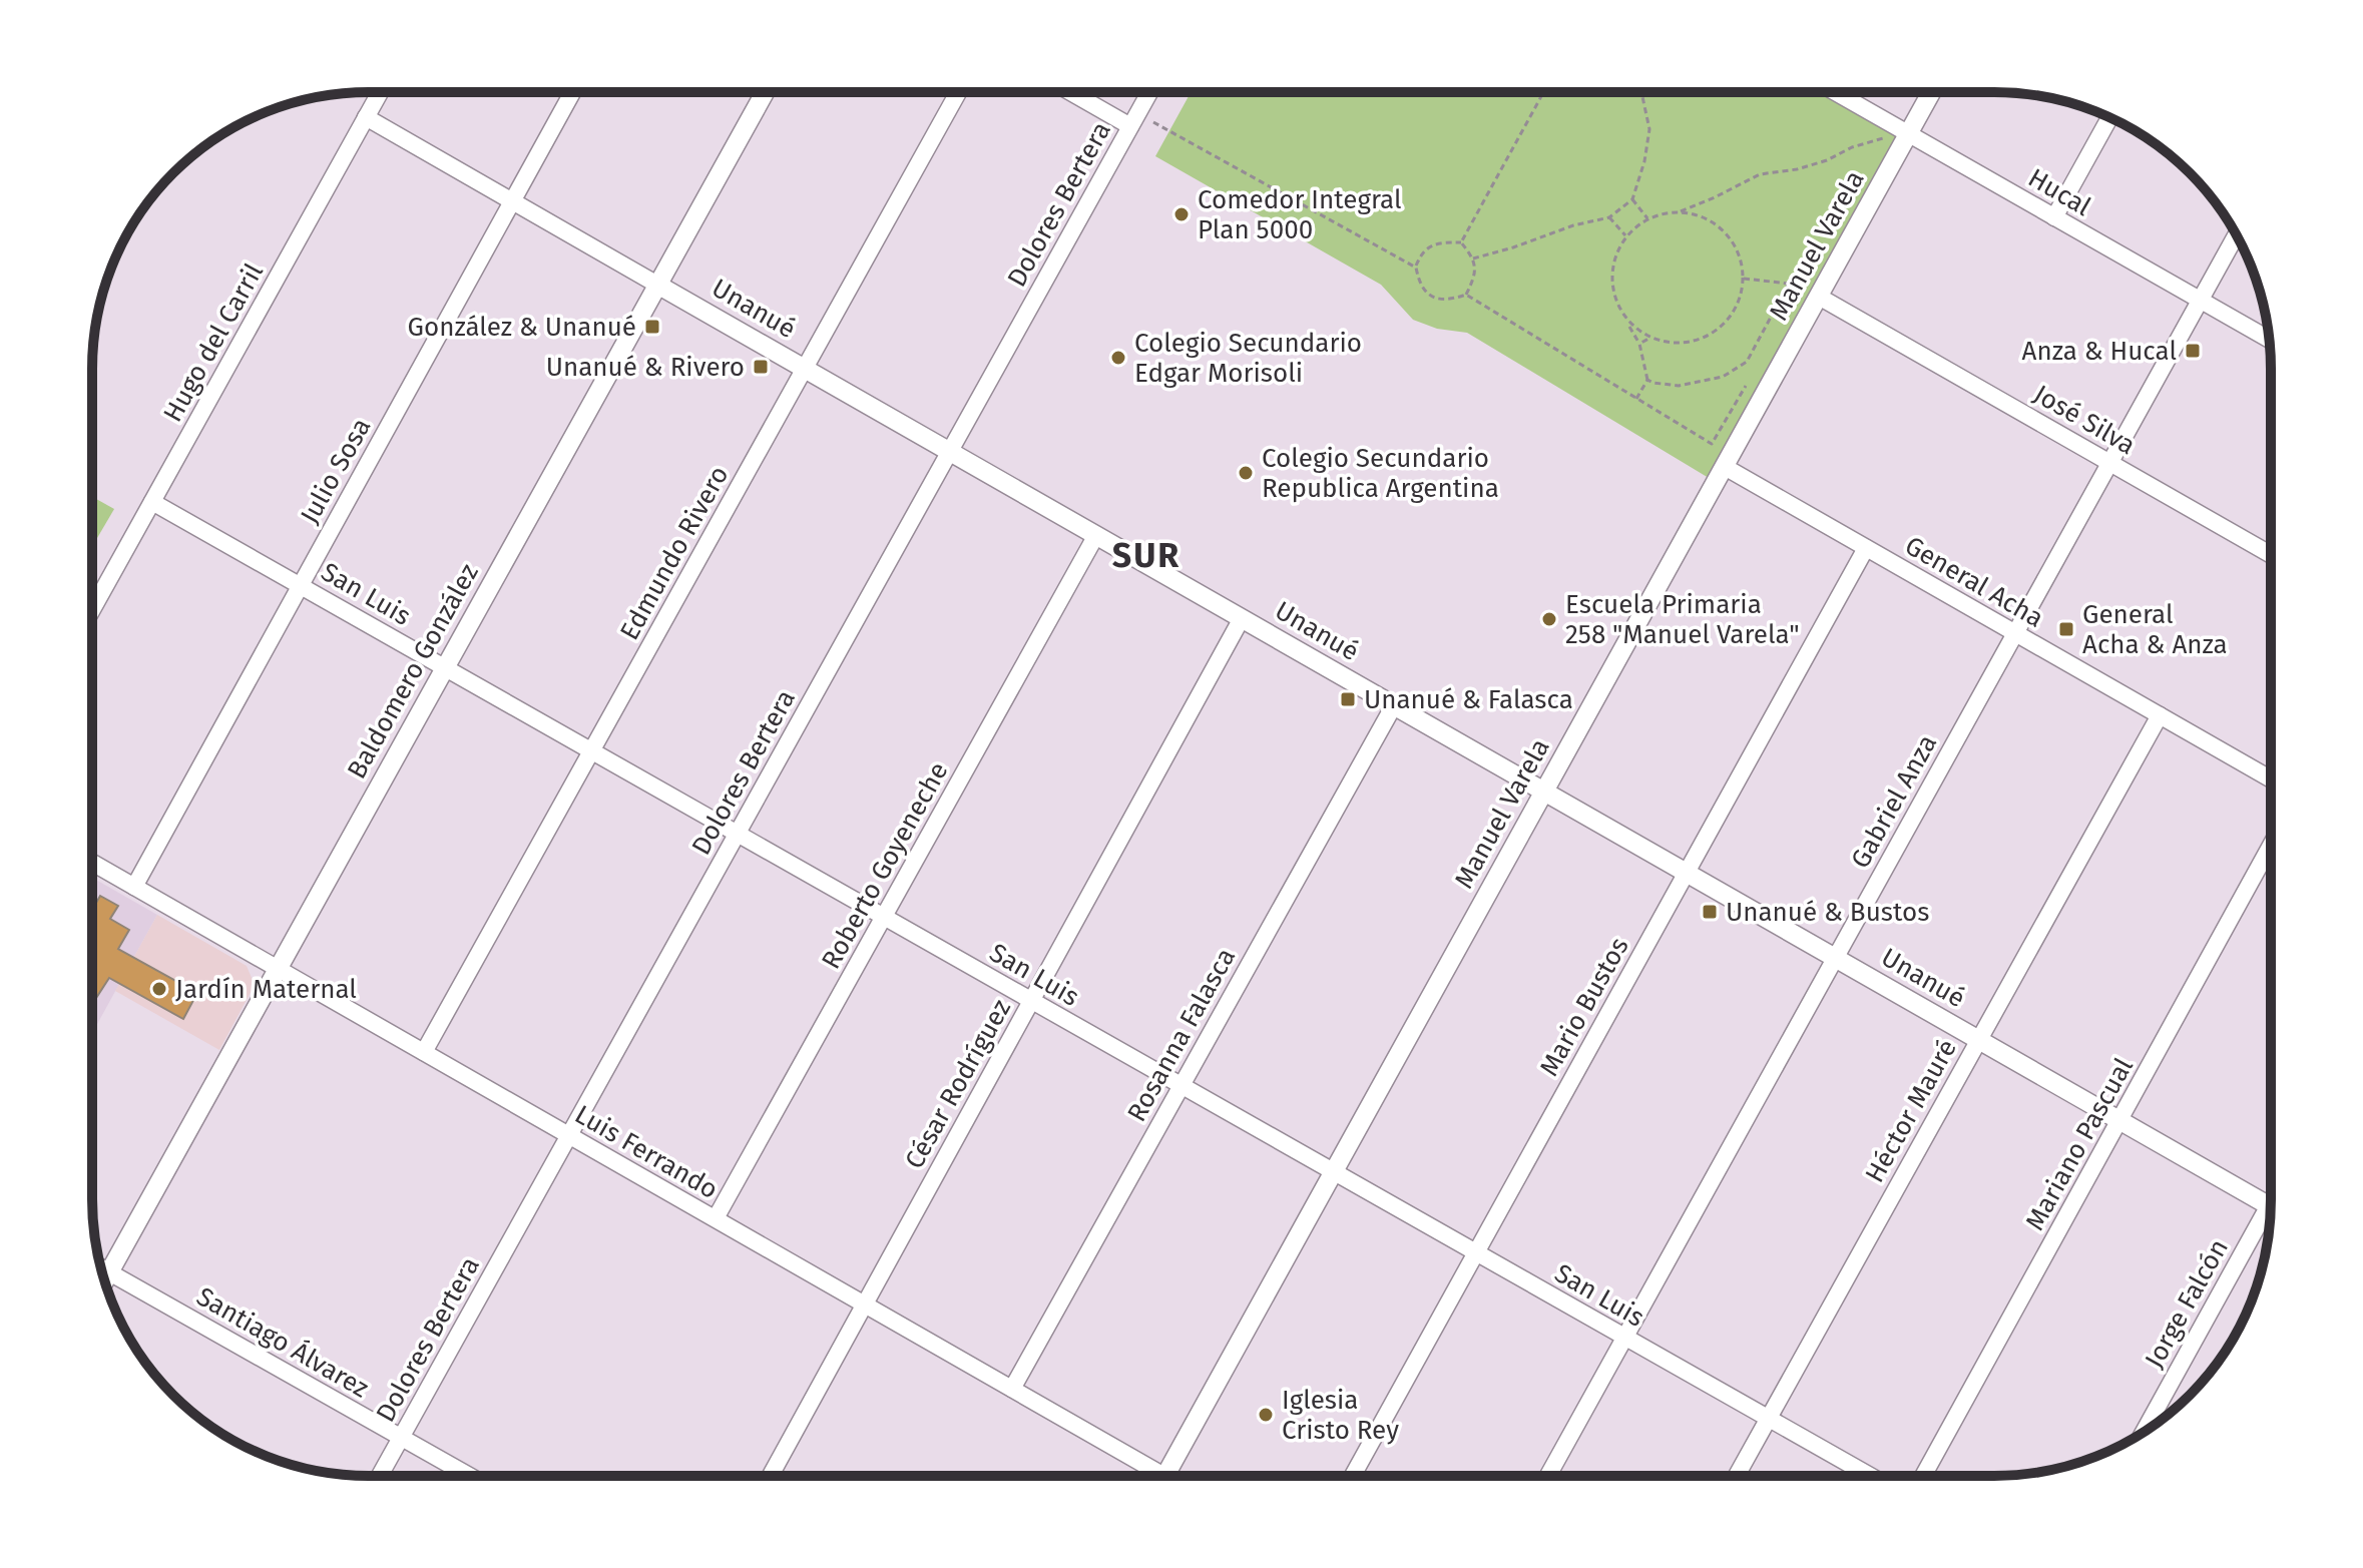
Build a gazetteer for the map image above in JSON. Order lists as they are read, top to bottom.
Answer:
{
  "streets": {
    "street": [
      "Hucal",
      "Dolores Bertera",
      "Manuel Varela",
      "Unanué",
      "Hugo del Carril",
      "José Silva",
      "Julio Sosa",
      "Edmundo Rivero",
      "General Acha",
      "San Luis",
      "Baldomero González",
      "Gabriel Anza",
      "Roberto Goyeneche",
      "Mario Bustos",
      "Rosanna Falasca",
      "César Rodríguez",
      "Héctor Mauré",
      "Mariano Pascual",
      "Luis Ferrando",
      "Jorge Falcón",
      "Santiago Álvarez"
    ]
  },
  "crossings": [
    ["Hucal", "Manuel Varela"],
    ["Hucal", "Gabriel Anza"],
    ["Dolores Bertera", "Unanué"],
    ["Dolores Bertera", "San Luis"],
    ["Dolores Bertera", "Luis Ferrando"],
    ["Dolores Bertera", "Santiago Álvarez"],
    ["Manuel Varela", "Unanué"],
    ["Manuel Varela", "José Silva"],
    ["Manuel Varela", "General Acha"],
    ["Manuel Varela", "San Luis"],
    ["Unanué", "Hugo del Carril"],
    ["Unanué", "Julio Sosa"],
    ["Unanué", "Edmundo Rivero"],
    ["Unanué", "Baldomero González"],
    ["Unanué", "Gabriel Anza"],
    ["Unanué", "Roberto Goyeneche"],
    ["Unanué", "Mario Bustos"],
    ["Unanué", "Rosanna Falasca"],
    ["Unanué", "César Rodríguez"],
    ["Unanué", "Héctor Mauré"],
    ["Unanué", "Mariano Pascual"],
    ["Hugo del Carril", "San Luis"],
    ["José Silva", "Gabriel Anza"],
    ["Julio Sosa", "San Luis"],
    ["Julio Sosa", "Luis Ferrando"],
    ["Edmundo Rivero", "San Luis"],
    ["Edmundo Rivero", "Luis Ferrando"],
    ["General Acha", "Gabriel Anza"],
    ["General Acha", "Mario Bustos"],
    ["General Acha", "Héctor Mauré"],
    ["San Luis", "Baldomero González"],
    ["San Luis", "Gabriel Anza"],
    ["San Luis", "Roberto Goyeneche"],
    ["San Luis", "Mario Bustos"],
    ["San Luis", "Rosanna Falasca"],
    ["San Luis", "César Rodríguez"],
    ["San Luis", "Héctor Mauré"],
    ["Baldomero González", "Luis Ferrando"],
    ["Baldomero González", "Santiago Álvarez"],
    ["Roberto Goyeneche", "Luis Ferrando"],
    ["Rosanna Falasca", "Luis Ferrando"],
    ["César Rodríguez", "Luis Ferrando"]
  ],
  "districts": ["SUR"],
  "places": {
    "other": [
      "Comedor Integral Plan 5000",
      "Colegio Secundario Edgar Morisoli",
      "Colegio Secundario Republica Argentina",
      "Escuela Primaria 258 \"Manuel Varela\"",
      "Jardín Maternal",
      "Iglesia Cristo Rey"
    ],
    "transit": [
      "González & Unanué",
      "Anza & Hucal",
      "Unanué & Rivero",
      "General Acha & Anza",
      "Unanué & Falasca",
      "Unanué & Bustos"
    ]
  }
}
